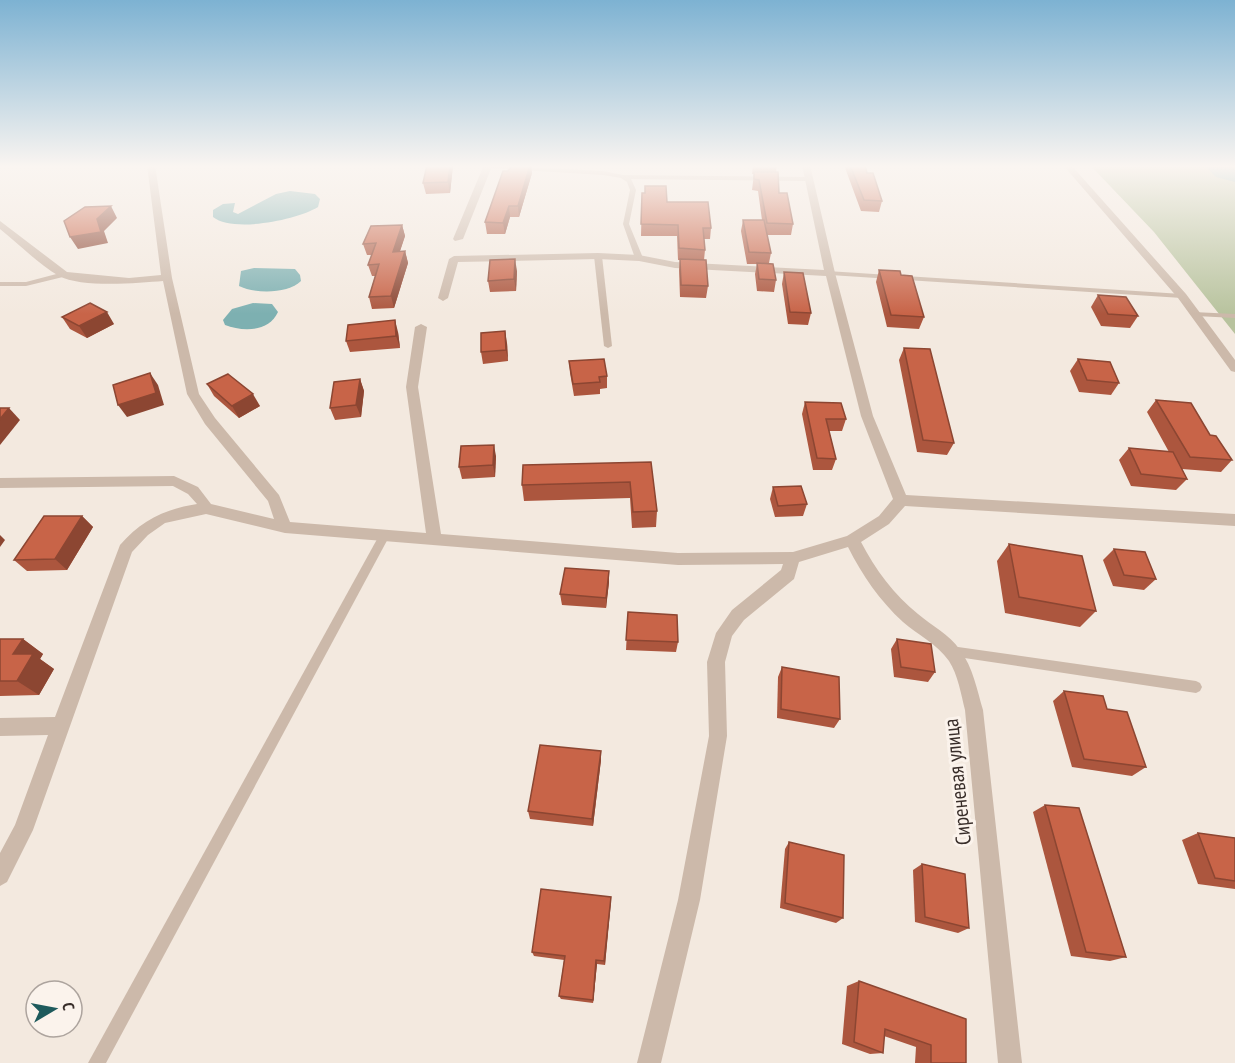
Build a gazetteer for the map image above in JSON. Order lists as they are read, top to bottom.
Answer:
{
  "streets": {
    "street": ["Сиреневая улица"]
  },
  "north": "right"
}
